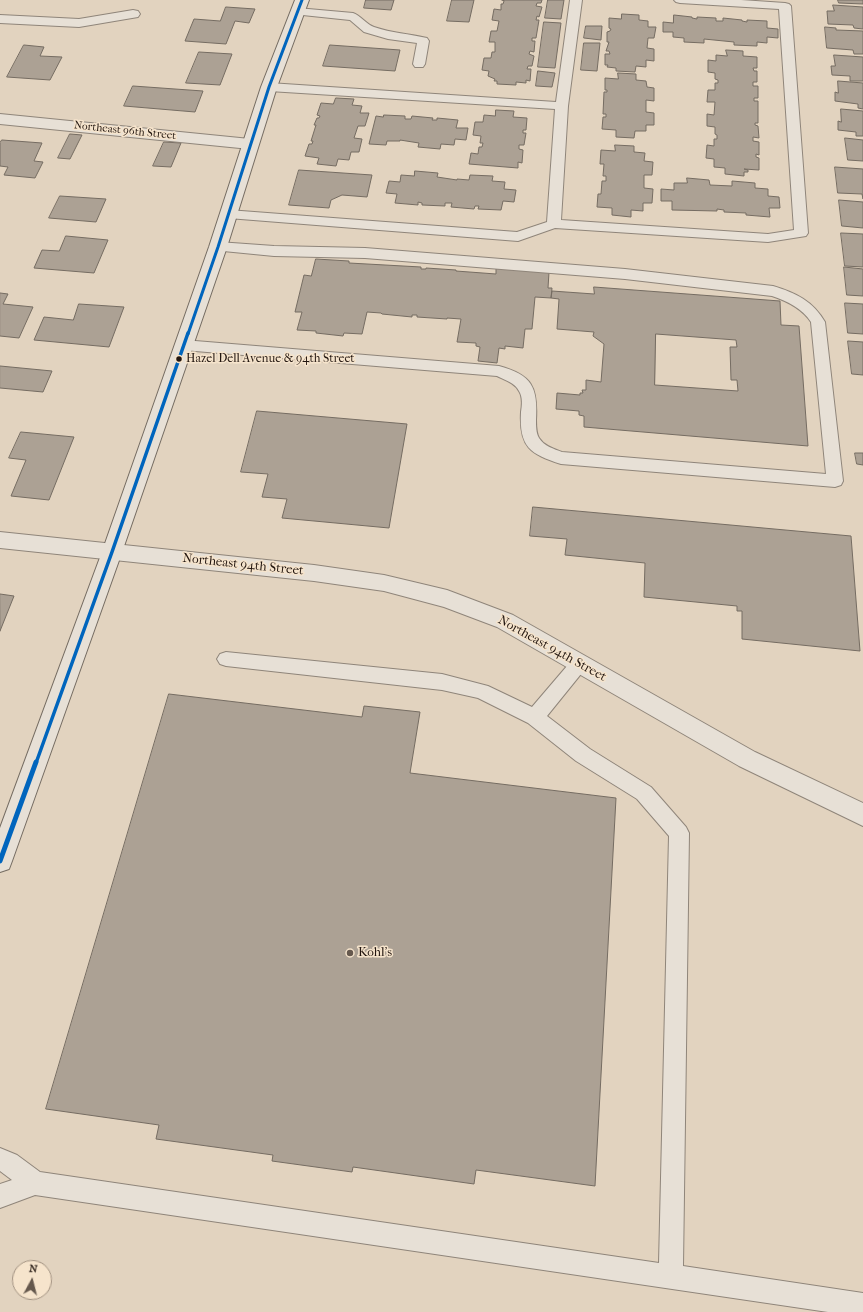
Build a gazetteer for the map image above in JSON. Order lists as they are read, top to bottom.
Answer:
{
  "streets": {
    "street": ["Northeast 96th Street", "Northeast 94th Street"]
  },
  "places": ["Hazel Dell Avenue & 94th Street", "Kohl's"],
  "north": "top"
}
